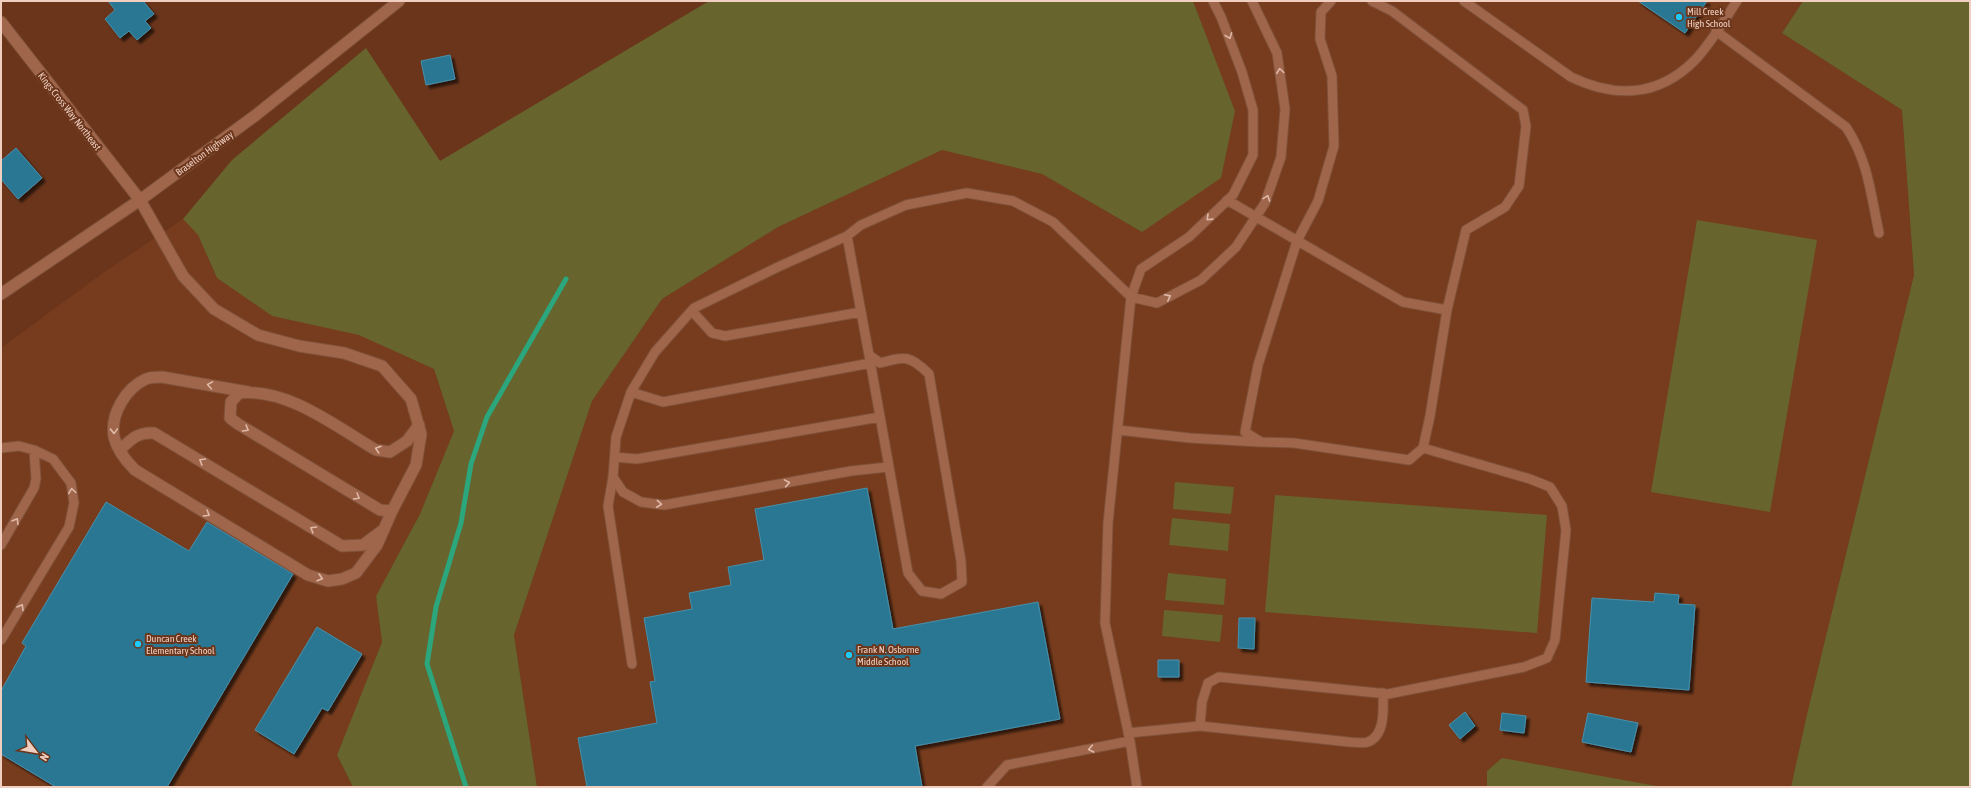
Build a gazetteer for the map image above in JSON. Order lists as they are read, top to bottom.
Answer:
{
  "streets": {
    "street": ["Kings Cross Way Northeast", "Braselton Highway"]
  },
  "crossings": [
    ["Kings Cross Way Northeast", "Braselton Highway"]
  ],
  "places": ["Mill Creek High School", "Duncan Creek Elementary School", "Frank N. Osborne Middle School"],
  "north": "bottom right"
}
